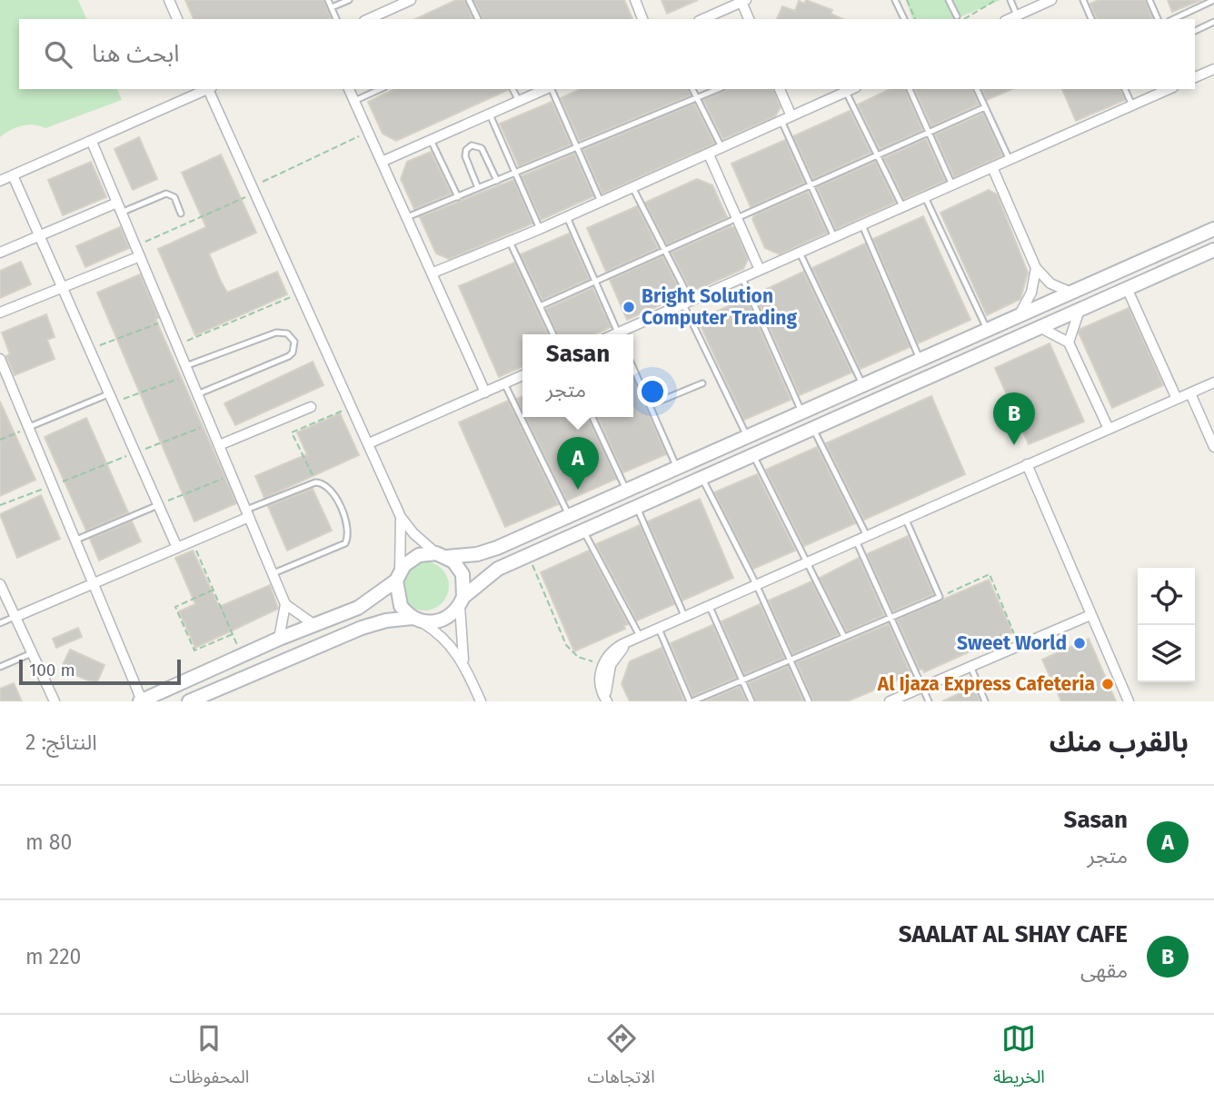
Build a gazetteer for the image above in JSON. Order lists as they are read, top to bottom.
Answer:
{
  "places": ["Bright Solution Computer Trading", "Sweet World", "Al Ijaza Express Cafeteria"],
  "scale_bar": "100 m",
  "page": {
    "search": "ابحث هنا",
    "popup": ["Sasan", "متجر"],
    "pins": ["B", "A"],
    "scale": "100 m",
    "heading": ["بالقرب منك", "النتائج: 2"],
    "list": [
      {
        "mark": "A",
        "name": "Sasan",
        "note": "متجر",
        "value": "80 m"
      },
      {
        "mark": "B",
        "name": "SAALAT AL SHAY CAFE",
        "note": "مقهى",
        "value": "220 m"
      }
    ],
    "nav": ["الخريطة", "الاتجاهات", "المحفوظات"]
  }
}
